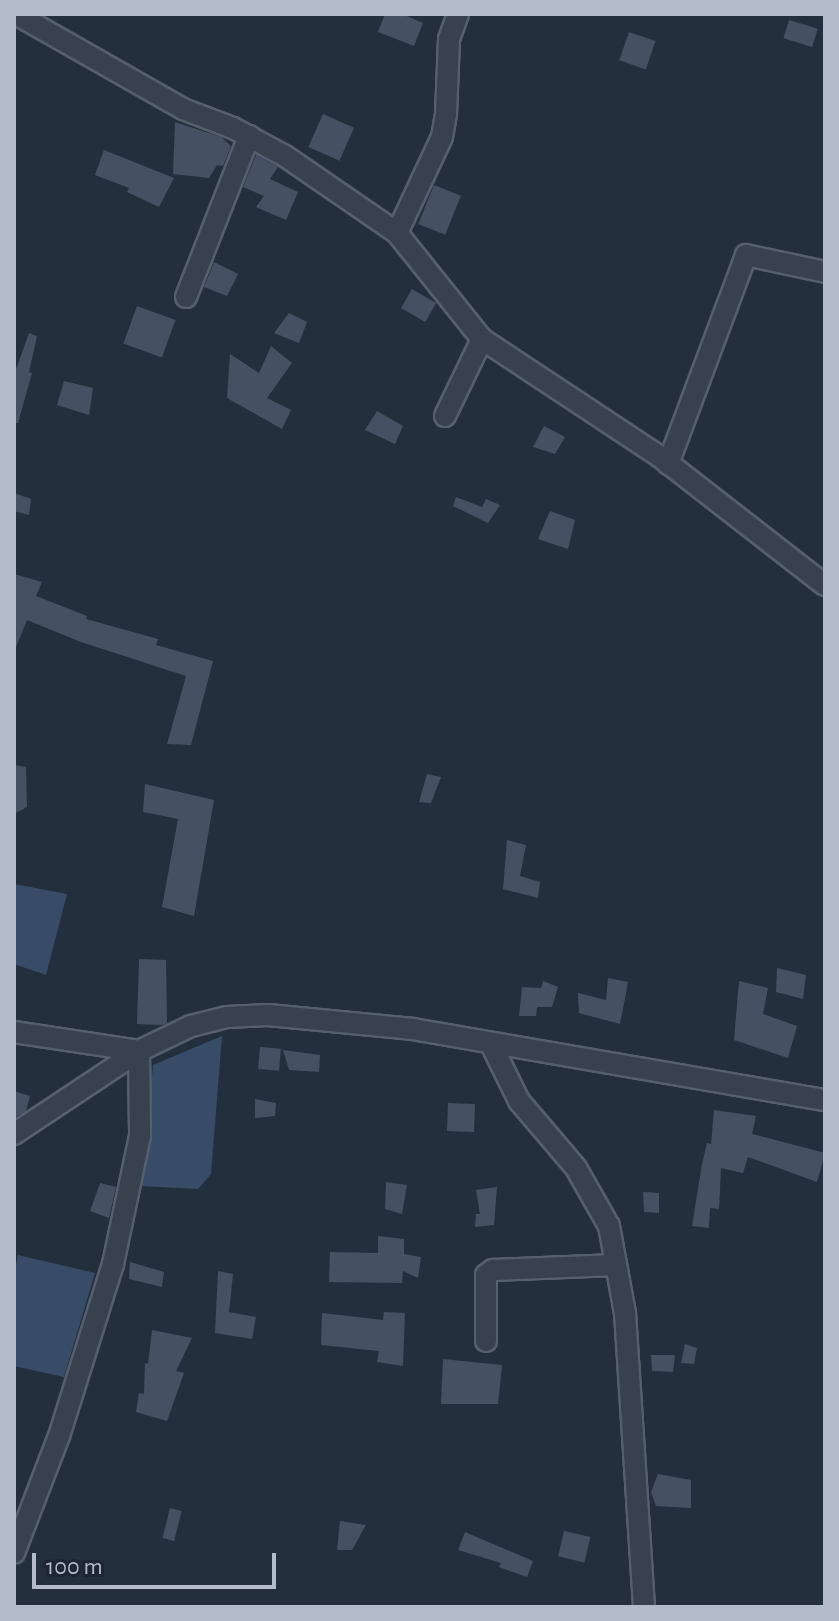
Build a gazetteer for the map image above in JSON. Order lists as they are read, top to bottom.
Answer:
{
  "scale_bar": "100 m"
}
